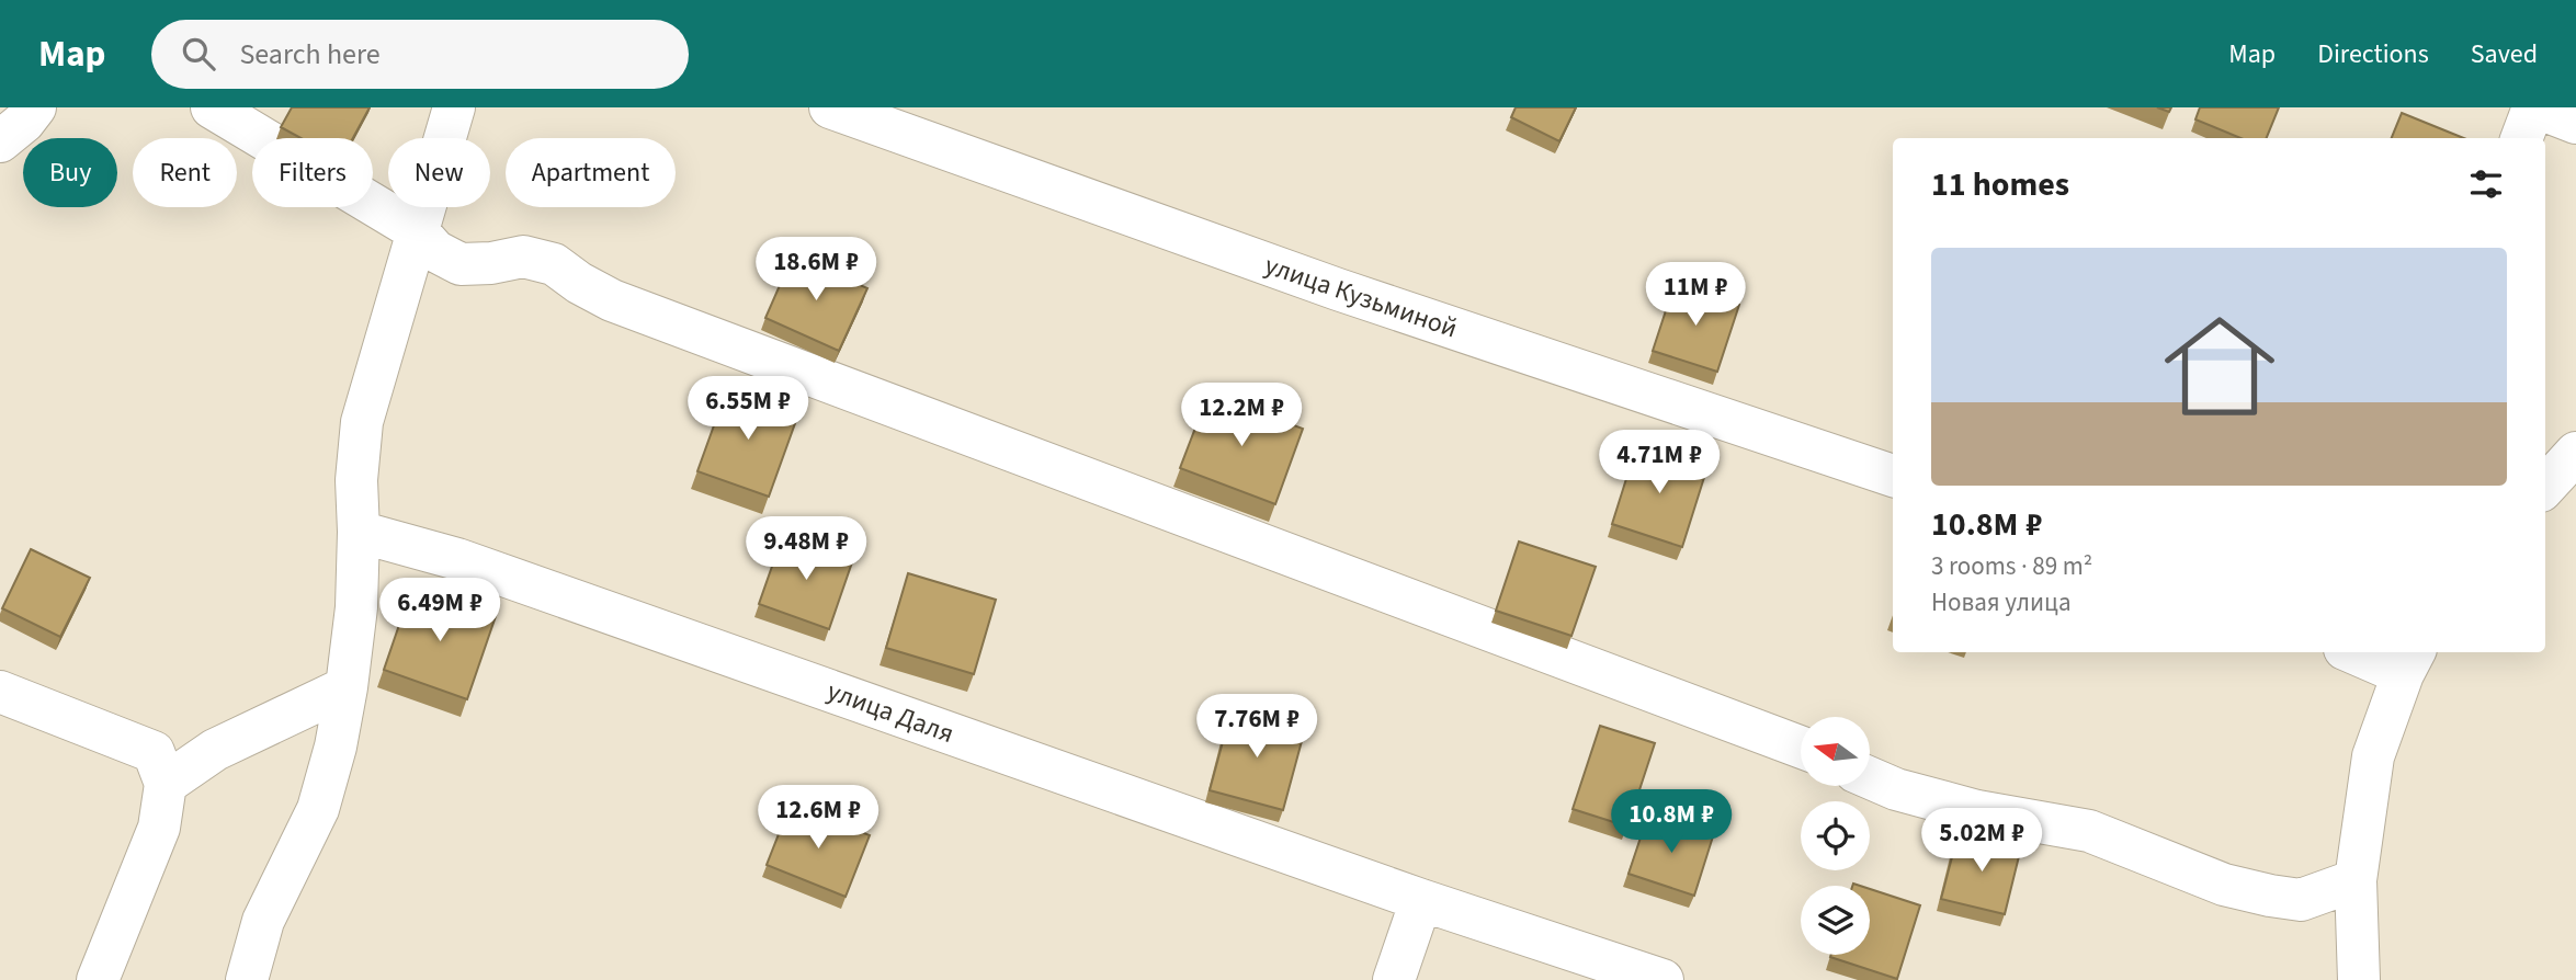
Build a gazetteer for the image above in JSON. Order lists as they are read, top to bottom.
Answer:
{
  "streets": {
    "street": ["улица Кузьминой", "улица Даля"]
  },
  "north": "left",
  "page": {
    "header": "Map",
    "search": "Search here",
    "nav": ["Map", "Directions", "Saved"],
    "chip": [
      "Buy",
      "Rent",
      "Filters",
      "New",
      "Apartment"
    ],
    "heading": "11 homes",
    "list": [
      {
        "name": "10.8M ₽",
        "note": "3 rooms · 89 m² · Новая улица"
      }
    ],
    "price": [
      "18.6M ₽",
      "11M ₽",
      "6.55M ₽",
      "12.2M ₽",
      "4.71M ₽",
      "9.48M ₽",
      "6.49M ₽",
      "7.76M ₽",
      "12.6M ₽",
      "10.8M ₽",
      "5.02M ₽"
    ]
  }
}
